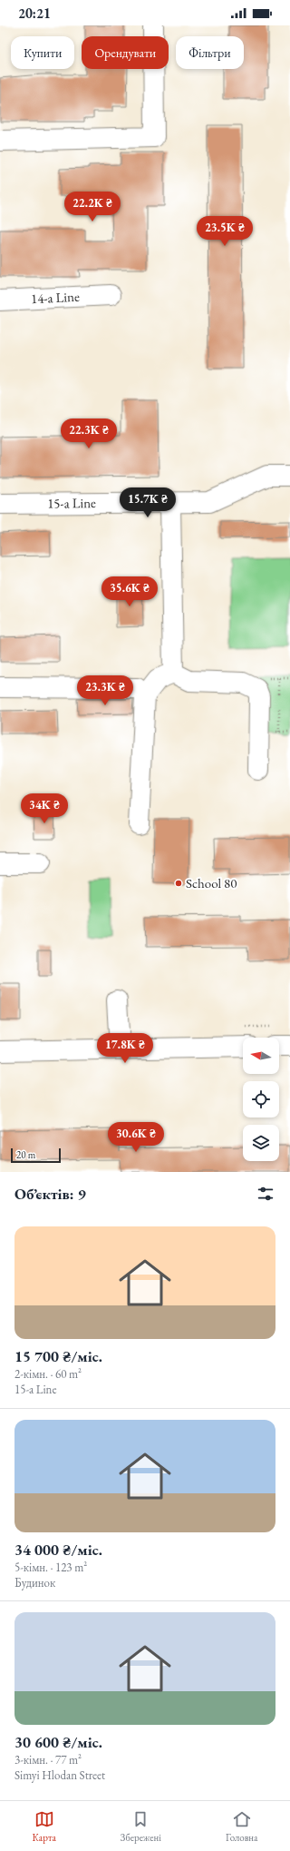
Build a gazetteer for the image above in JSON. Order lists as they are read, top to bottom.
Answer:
{
  "streets": {
    "street": ["14-a Line", "15-a Line"]
  },
  "places": ["School 80"],
  "scale_bar": "20 m",
  "north": "left",
  "page": {
    "status": "20:21",
    "chip": ["Купити", "Орендувати", "Фільтри"],
    "price": [
      "22.2K ₴",
      "23.5K ₴",
      "22.3K ₴",
      "15.7K ₴",
      "35.6K ₴",
      "23.3K ₴",
      "34K ₴",
      "17.8K ₴",
      "30.6K ₴"
    ],
    "scale": "20 m",
    "heading": "Об’єктів: 9",
    "list": [
      {
        "name": "15 700 ₴/міс.",
        "note": "2-кімн. · 60 m² · 15-a Line"
      },
      {
        "name": "34 000 ₴/міс.",
        "note": "5-кімн. · 123 m² · Будинок"
      },
      {
        "name": "30 600 ₴/міс.",
        "note": "3-кімн. · 77 m² · Simyi Hlodan Street"
      }
    ],
    "tabs": ["Карта", "Збережені", "Головна"]
  }
}
